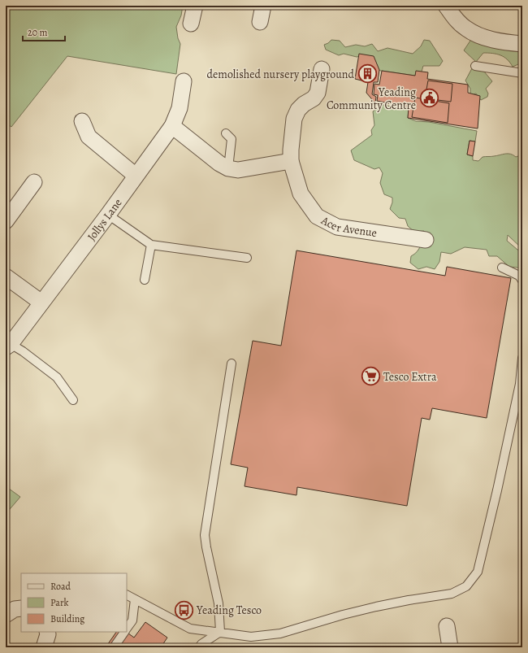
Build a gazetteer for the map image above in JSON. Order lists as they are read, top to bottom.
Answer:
{
  "streets": {
    "street": ["Jollys Lane", "Acer Avenue"]
  },
  "places": {
    "building": ["demolished nursery playground"],
    "public building": ["Yeading Community Centre"],
    "supermarket": ["Tesco Extra"],
    "bus stop": ["Yeading Tesco"]
  },
  "legend": ["Road", "Park", "Building"],
  "scale_bar": "20 m"
}
